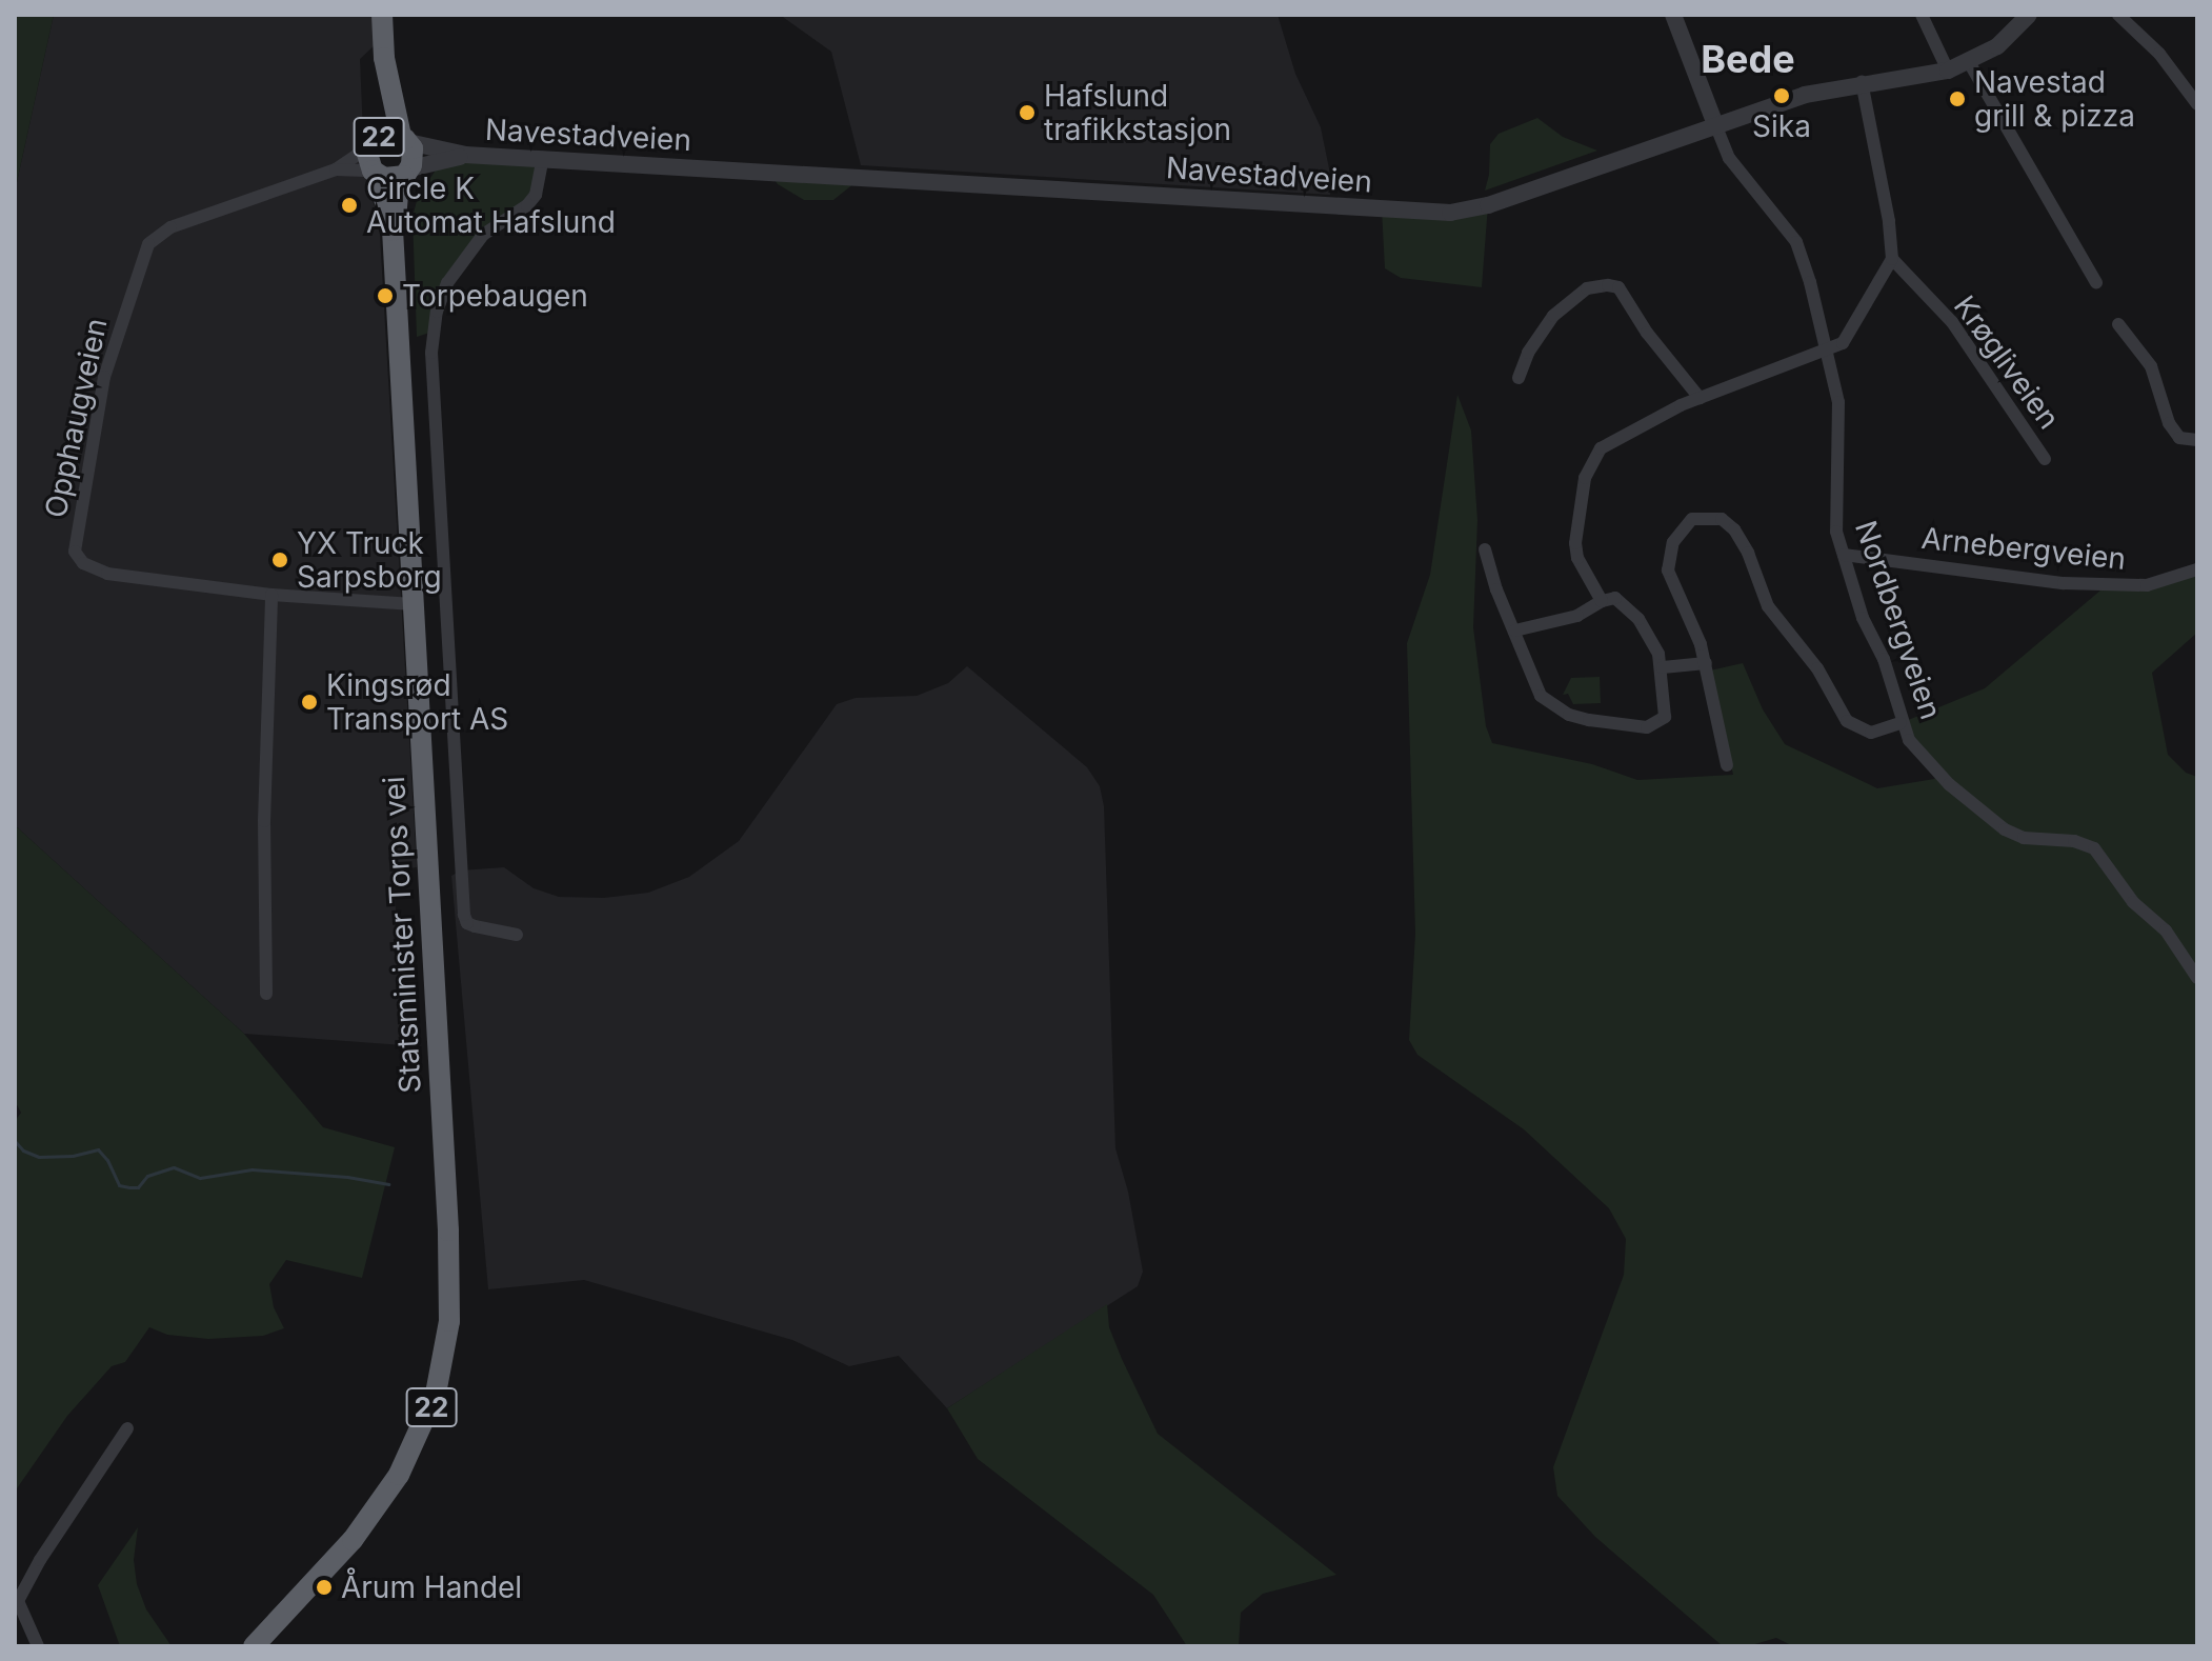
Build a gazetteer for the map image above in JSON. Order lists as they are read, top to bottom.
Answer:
{
  "streets": {
    "highway": ["22", "Statsminister Torps vei"],
    "street": [
      "Navestadveien",
      "Krøgliveien",
      "Opphaugveien",
      "Arnebergveien",
      "Nordbergveien"
    ]
  },
  "crossings": [
    ["Navestadveien", "22"],
    ["Navestadveien", "Nordbergveien"],
    ["Navestadveien", "Statsminister Torps vei"],
    ["22", "Statsminister Torps vei"],
    ["Opphaugveien", "Statsminister Torps vei"],
    ["Arnebergveien", "Nordbergveien"]
  ],
  "districts": ["Bede"],
  "places": [
    "Sika",
    "Navestad grill & pizza",
    "Hafslund trafikkstasjon",
    "Circle K Automat Hafslund",
    "Torpebaugen",
    "YX Truck Sarpsborg",
    "Kingsrød Transport AS",
    "Årum Handel"
  ]
}
